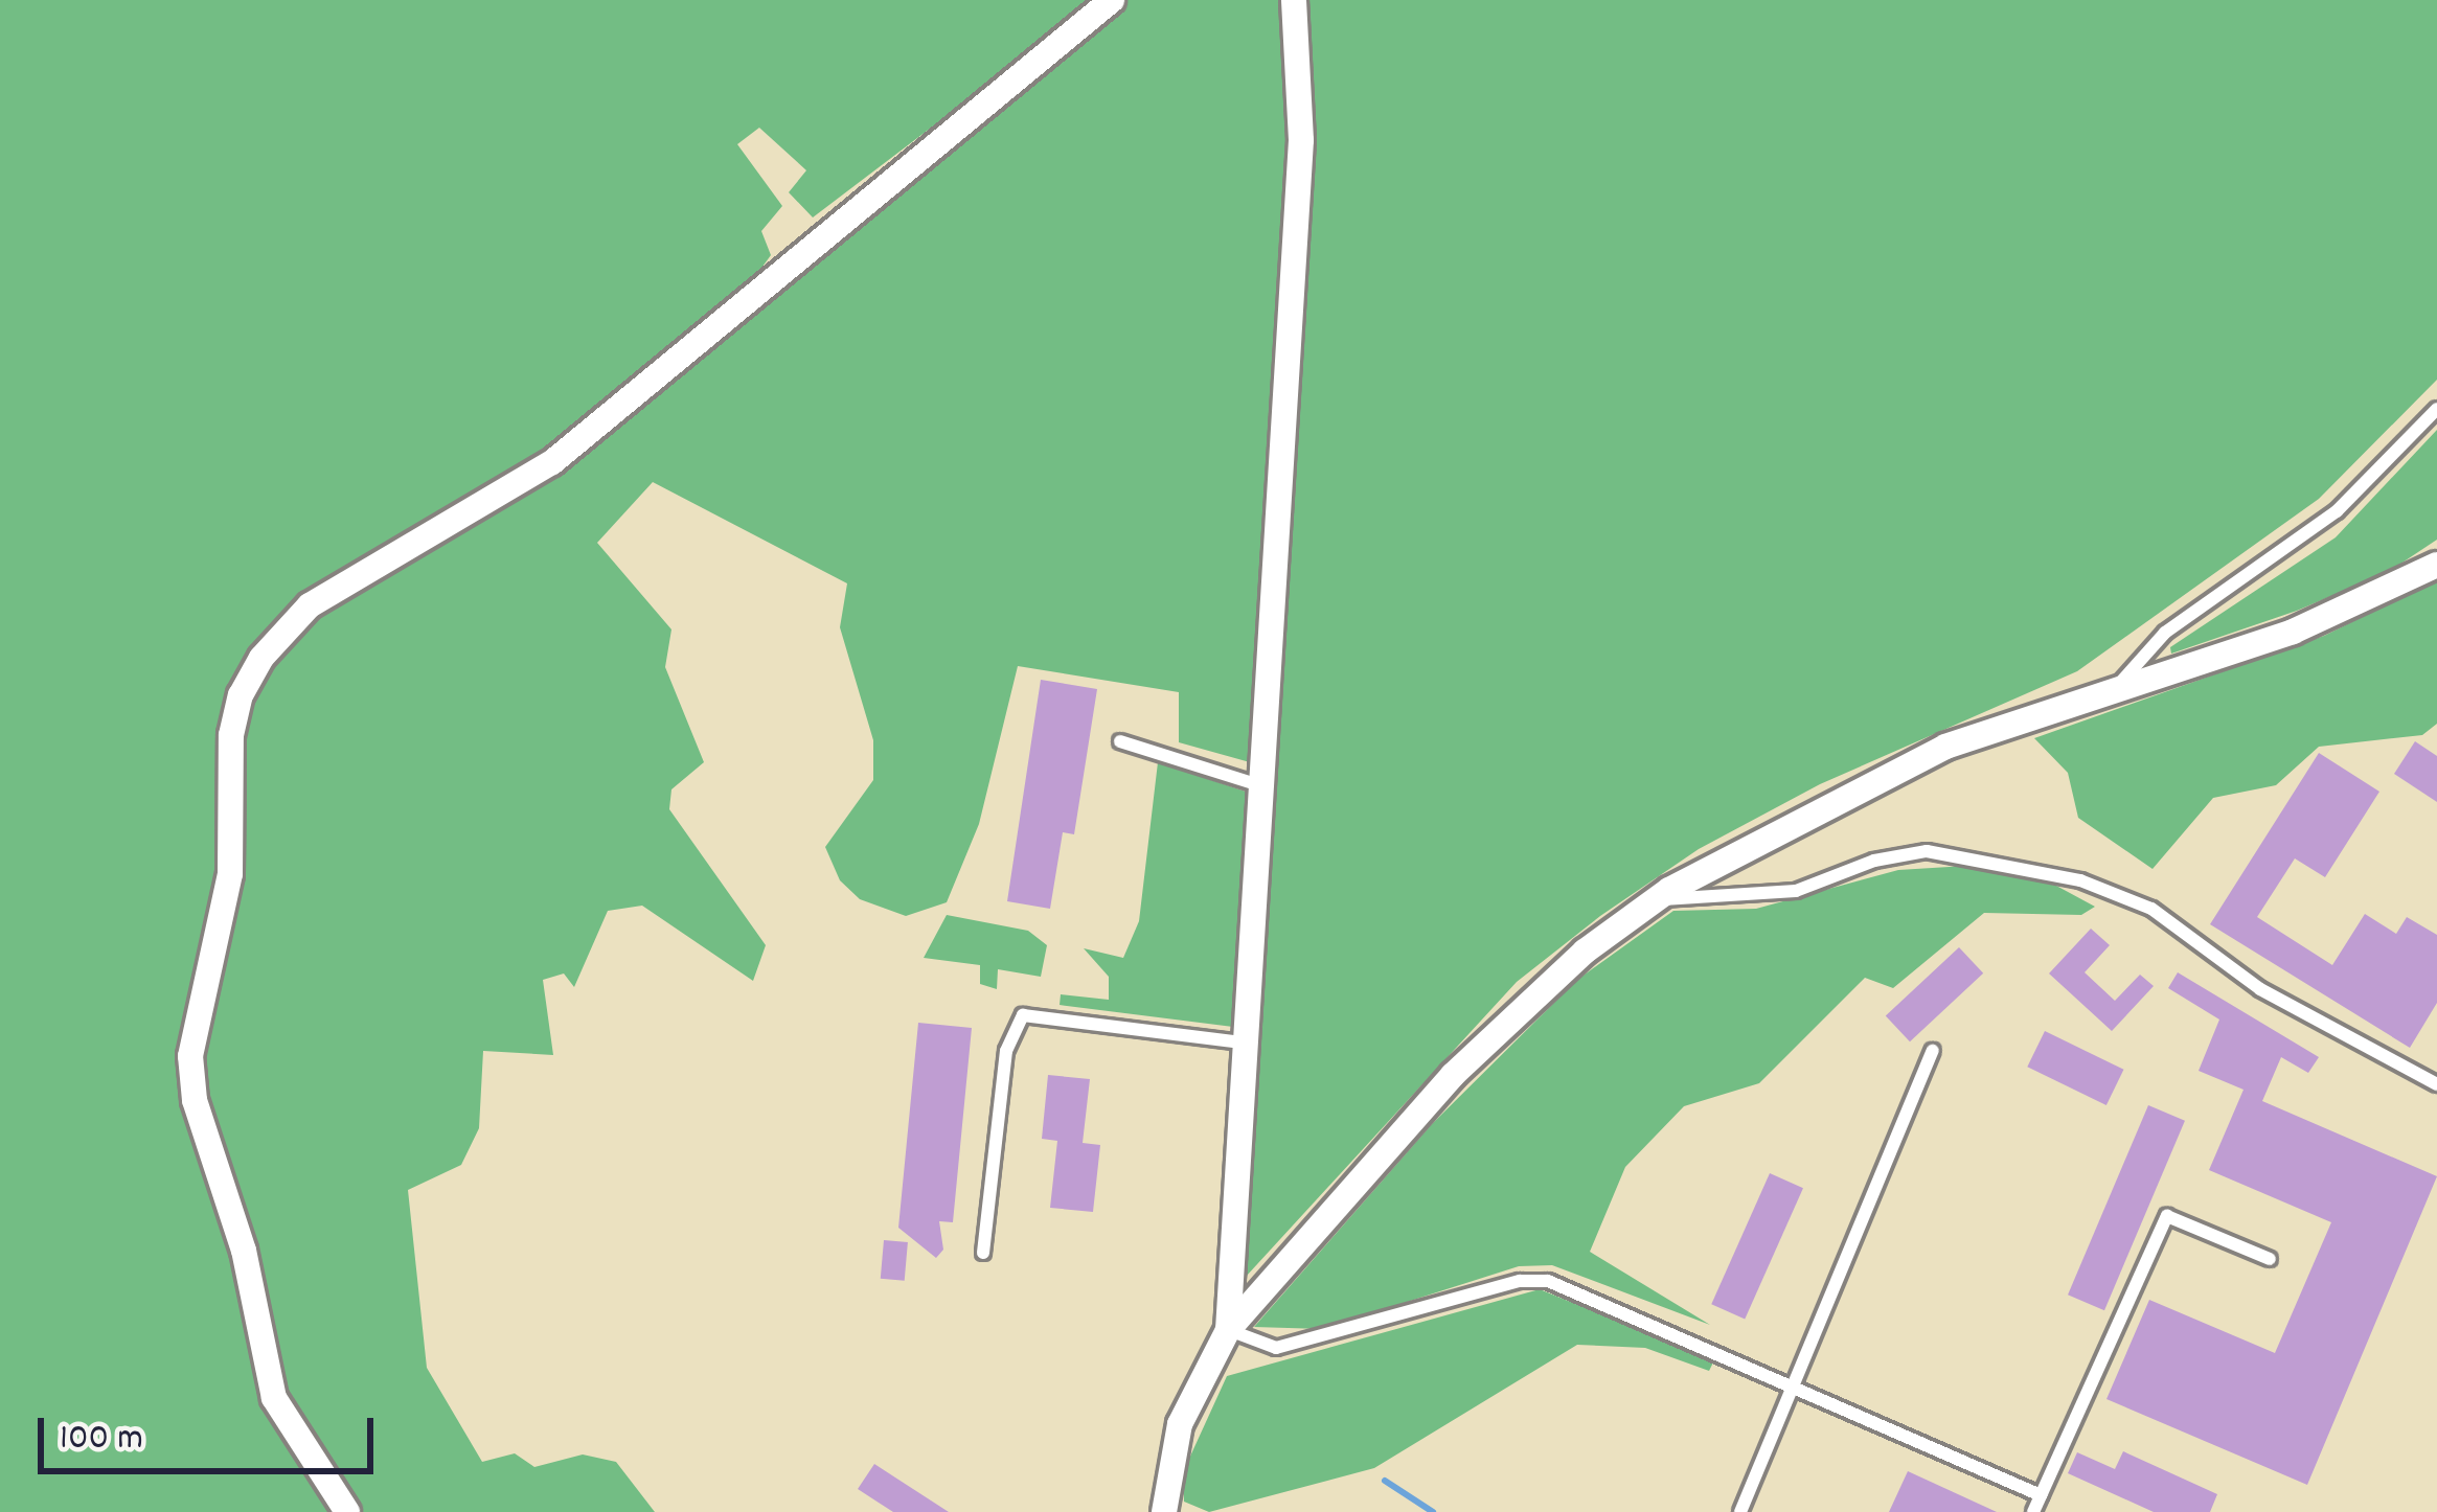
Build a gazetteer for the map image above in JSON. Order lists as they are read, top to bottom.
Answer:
{
  "scale_bar": "100 m"
}
